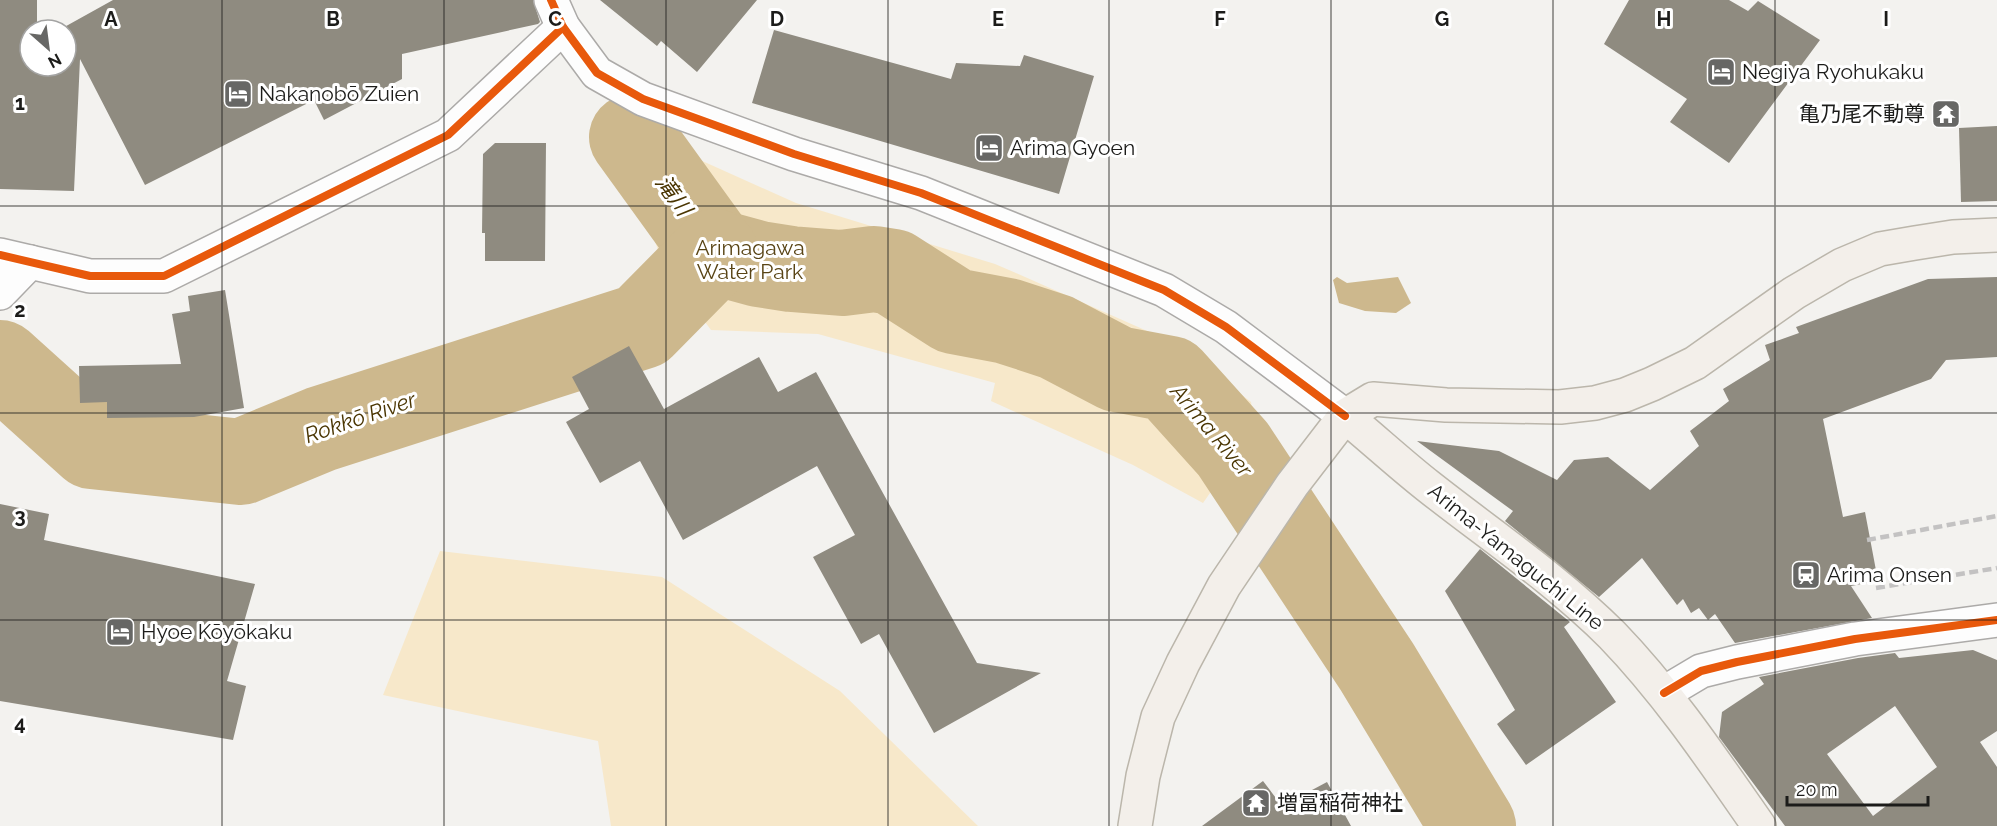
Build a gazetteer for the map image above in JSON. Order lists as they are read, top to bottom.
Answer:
{
  "streets": {
    "main road": ["Arima-Yamaguchi Line"]
  },
  "water": ["滝川", "Rokkō River", "Arima River"],
  "parks": ["Arimagawa Water Park"],
  "places": {
    "hotel": [
      "Negiya Ryohukaku",
      "Nakanobō Zuien",
      "Arima Gyoen",
      "Hyoe Kōyōkaku"
    ],
    "temple": ["亀乃尾不動尊", "増冨稲荷神社"],
    "station": ["Arima Onsen"]
  },
  "scale_bar": "20 m",
  "north": "bottom right",
  "grid": {
    "columns": [
      "A",
      "B",
      "C",
      "D",
      "E",
      "F",
      "G",
      "H",
      "I"
    ],
    "rows": [
      "1",
      "2",
      "3",
      "4"
    ]
  }
}
